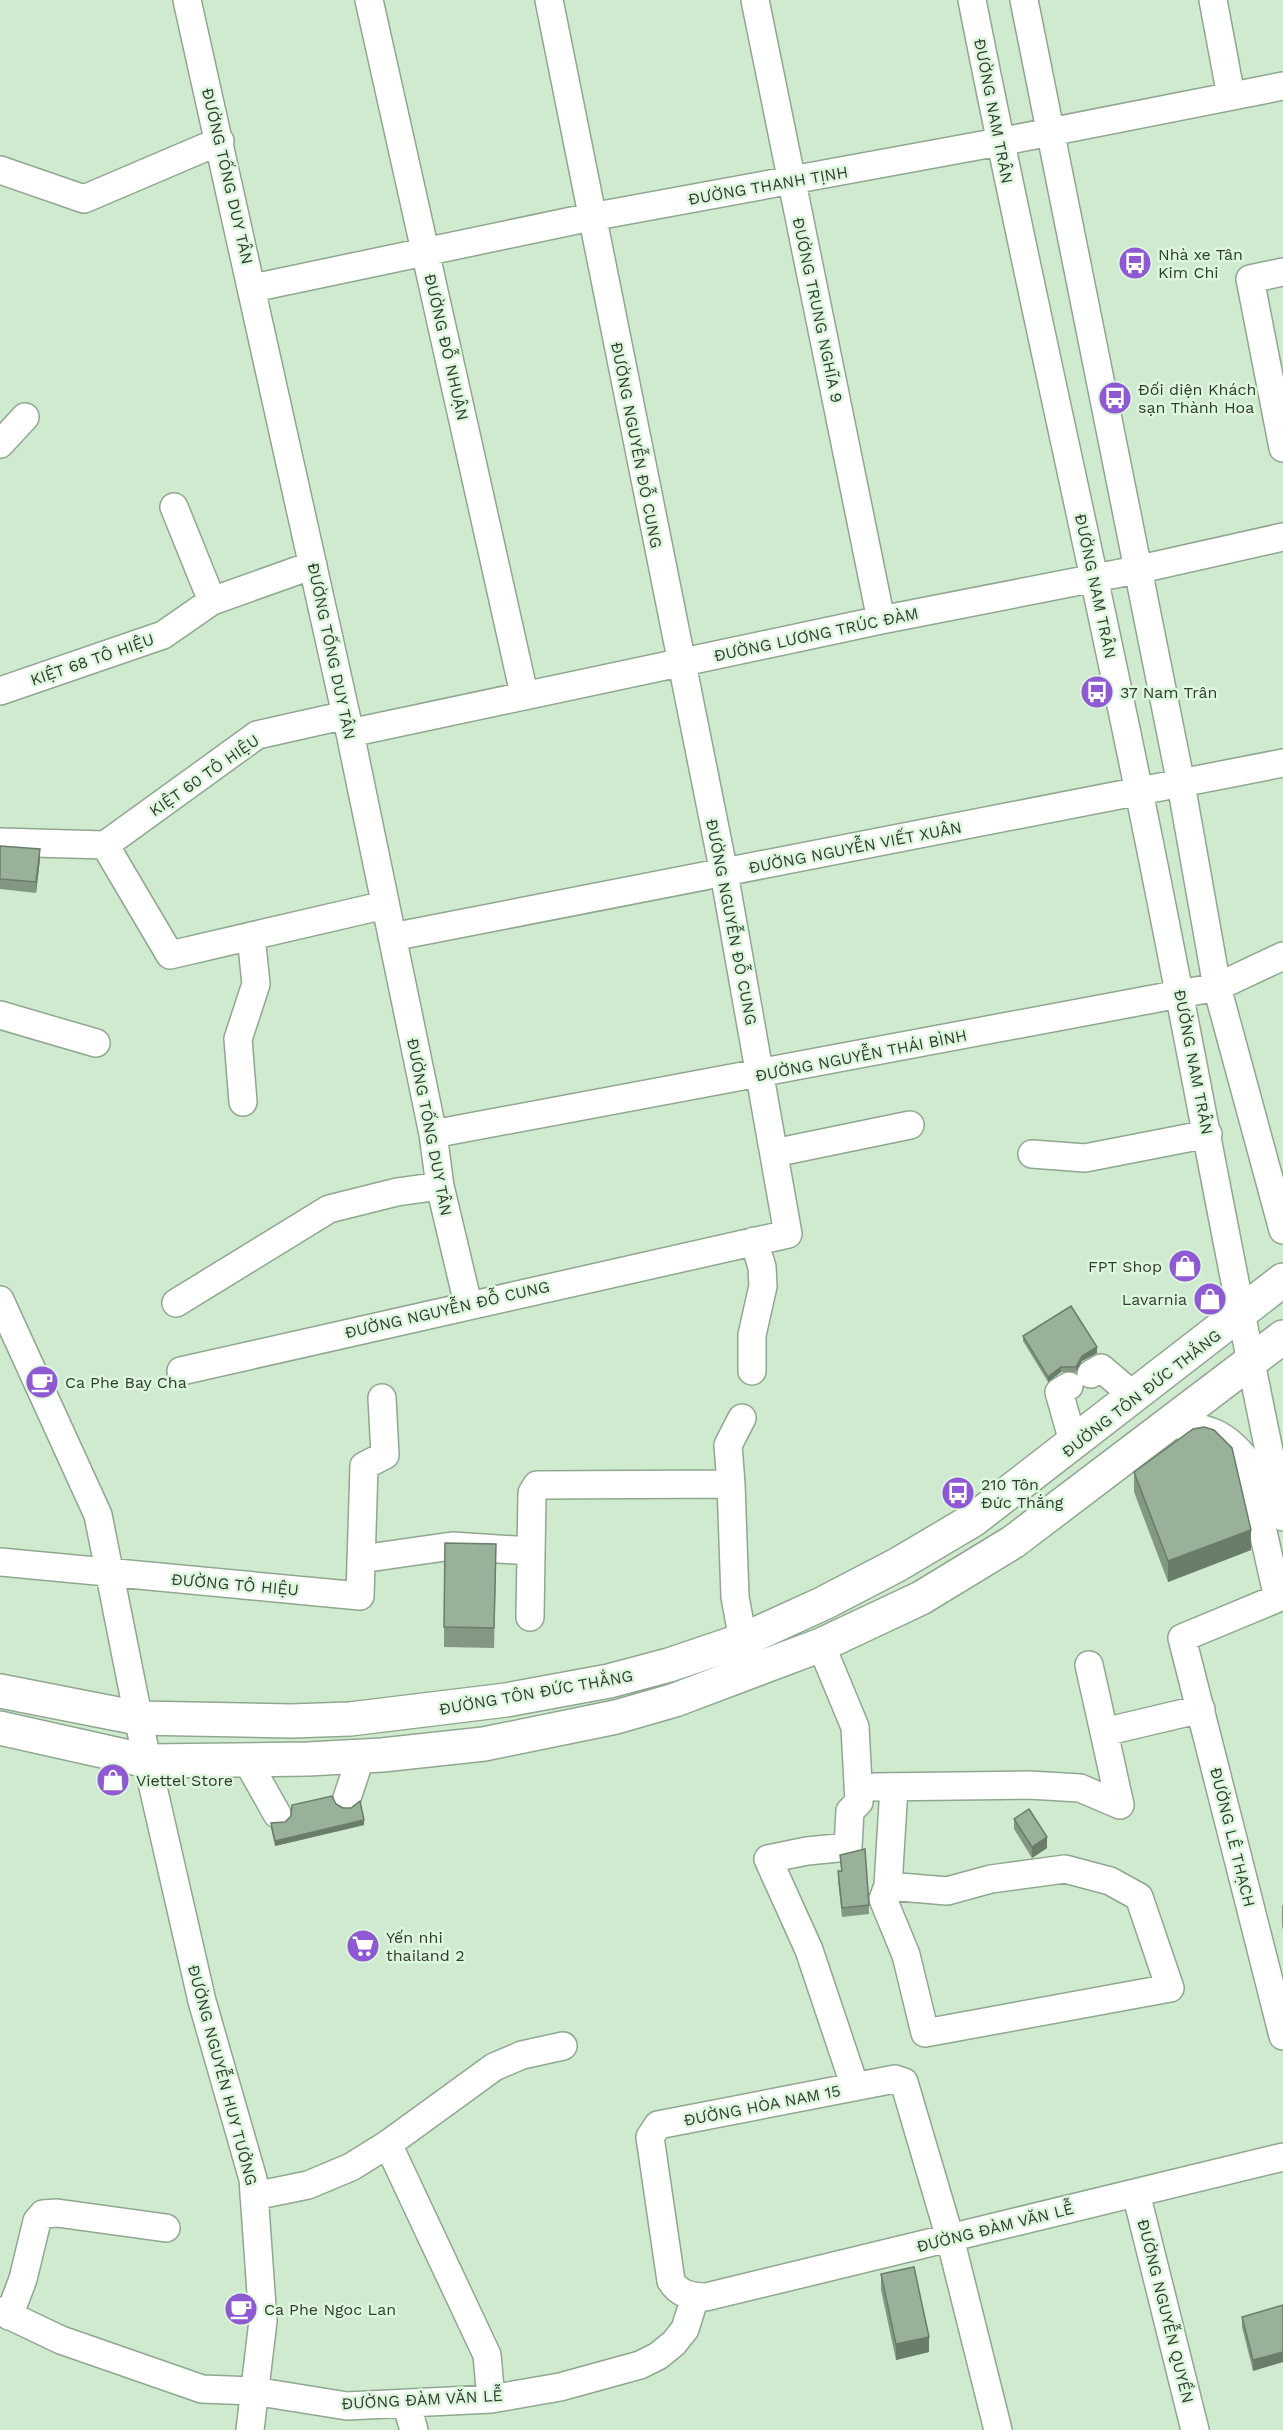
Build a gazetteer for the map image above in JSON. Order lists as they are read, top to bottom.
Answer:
{
  "streets": {
    "highway": ["ĐƯỜNG TÔN ĐỨC THẮNG"],
    "street": [
      "ĐƯỜNG NAM TRÂN",
      "ĐƯỜNG TỐNG DUY TÂN",
      "ĐƯỜNG THANH TỊNH",
      "ĐƯỜNG TRUNG NGHĨA 9",
      "ĐƯỜNG ĐỖ NHUẬN",
      "ĐƯỜNG NGUYỄN ĐỖ CUNG",
      "ĐƯỜNG LƯƠNG TRÚC ĐÀM",
      "KIỆT 68 TÔ HIỆU",
      "KIỆT 60 TÔ HIỆU",
      "ĐƯỜNG NGUYỄN VIẾT XUÂN",
      "ĐƯỜNG NGUYỄN THÁI BÌNH",
      "ĐƯỜNG TÔ HIỆU",
      "ĐƯỜNG LÊ THẠCH",
      "ĐƯỜNG NGUYỄN HUY TƯỞNG",
      "ĐƯỜNG HÒA NAM 15",
      "ĐƯỜNG ĐÀM VĂN LỄ",
      "ĐƯỜNG NGUYỄN QUYỀN"
    ]
  },
  "crossings": [
    ["ĐƯỜNG NAM TRÂN", "ĐƯỜNG THANH TỊNH"],
    ["ĐƯỜNG NAM TRÂN", "ĐƯỜNG LƯƠNG TRÚC ĐÀM"],
    ["ĐƯỜNG NAM TRÂN", "ĐƯỜNG NGUYỄN VIẾT XUÂN"],
    ["ĐƯỜNG NAM TRÂN", "ĐƯỜNG NGUYỄN THÁI BÌNH"],
    ["ĐƯỜNG NAM TRÂN", "ĐƯỜNG TÔN ĐỨC THẮNG"],
    ["ĐƯỜNG TỐNG DUY TÂN", "ĐƯỜNG THANH TỊNH"],
    ["ĐƯỜNG TỐNG DUY TÂN", "ĐƯỜNG NGUYỄN ĐỖ CUNG"],
    ["ĐƯỜNG TỐNG DUY TÂN", "ĐƯỜNG LƯƠNG TRÚC ĐÀM"],
    ["ĐƯỜNG TỐNG DUY TÂN", "KIỆT 68 TÔ HIỆU"],
    ["ĐƯỜNG TỐNG DUY TÂN", "KIỆT 60 TÔ HIỆU"],
    ["ĐƯỜNG TỐNG DUY TÂN", "ĐƯỜNG NGUYỄN VIẾT XUÂN"],
    ["ĐƯỜNG TỐNG DUY TÂN", "ĐƯỜNG NGUYỄN THÁI BÌNH"],
    ["ĐƯỜNG THANH TỊNH", "ĐƯỜNG TRUNG NGHĨA 9"],
    ["ĐƯỜNG THANH TỊNH", "ĐƯỜNG ĐỖ NHUẬN"],
    ["ĐƯỜNG THANH TỊNH", "ĐƯỜNG NGUYỄN ĐỖ CUNG"],
    ["ĐƯỜNG TRUNG NGHĨA 9", "ĐƯỜNG LƯƠNG TRÚC ĐÀM"],
    ["ĐƯỜNG ĐỖ NHUẬN", "ĐƯỜNG LƯƠNG TRÚC ĐÀM"],
    ["ĐƯỜNG NGUYỄN ĐỖ CUNG", "ĐƯỜNG LƯƠNG TRÚC ĐÀM"],
    ["ĐƯỜNG NGUYỄN ĐỖ CUNG", "ĐƯỜNG NGUYỄN VIẾT XUÂN"],
    ["ĐƯỜNG NGUYỄN ĐỖ CUNG", "ĐƯỜNG NGUYỄN THÁI BÌNH"],
    ["ĐƯỜNG LƯƠNG TRÚC ĐÀM", "KIỆT 60 TÔ HIỆU"],
    ["ĐƯỜNG TÔN ĐỨC THẮNG", "ĐƯỜNG NGUYỄN HUY TƯỞNG"],
    ["ĐƯỜNG NGUYỄN HUY TƯỞNG", "ĐƯỜNG ĐÀM VĂN LỄ"],
    ["ĐƯỜNG HÒA NAM 15", "ĐƯỜNG ĐÀM VĂN LỄ"],
    ["ĐƯỜNG ĐÀM VĂN LỄ", "ĐƯỜNG NGUYỄN QUYỀN"]
  ],
  "places": {
    "bus stop": [
      "Nhà xe Tân Kim Chi",
      "Đối diện Khách sạn Thành Hoa",
      "37 Nam Trân",
      "210 Tôn Đức Thắng"
    ],
    "shop": ["FPT Shop", "Lavarnia", "Viettel Store"],
    "cafe": ["Ca Phe Bay Cha", "Ca Phe Ngoc Lan"],
    "supermarket": ["Yến nhi thailand 2"]
  }
}
